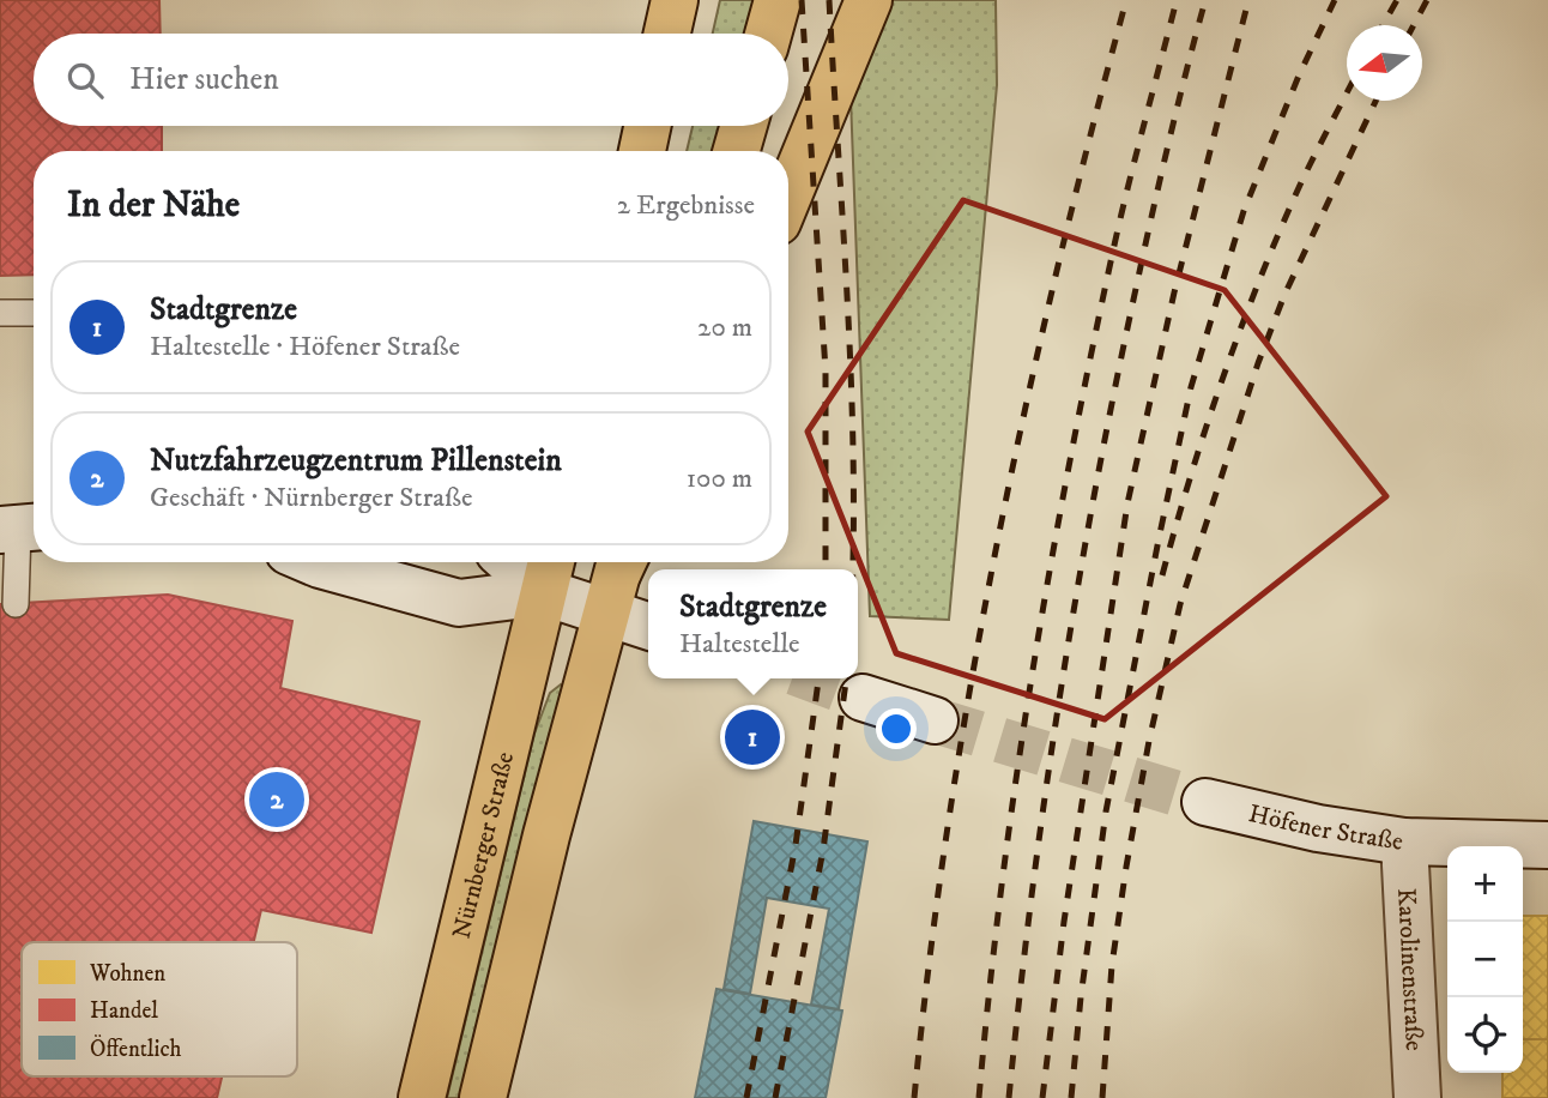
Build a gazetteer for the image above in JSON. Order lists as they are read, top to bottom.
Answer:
{
  "streets": {
    "main road": ["Höfener Straße", "Nürnberger Straße", "Karolinenstraße"]
  },
  "crossings": [
    ["Höfener Straße", "Karolinenstraße"]
  ],
  "legend": ["Wohnen", "Handel", "Öffentlich"],
  "north": "left",
  "page": {
    "search": "Hier suchen",
    "heading": ["In der Nähe", "2 Ergebnisse"],
    "list": [
      {
        "mark": "1",
        "name": "Stadtgrenze",
        "note": "Haltestelle · Höfener Straße",
        "value": "20 m"
      },
      {
        "mark": "2",
        "name": "Nutzfahrzeugzentrum Pillenstein",
        "note": "Geschäft · Nürnberger Straße",
        "value": "100 m"
      }
    ],
    "popup": ["Stadtgrenze", "Haltestelle"],
    "pins": ["1", "2"],
    "map_buttons": ["+", "−"]
  }
}
